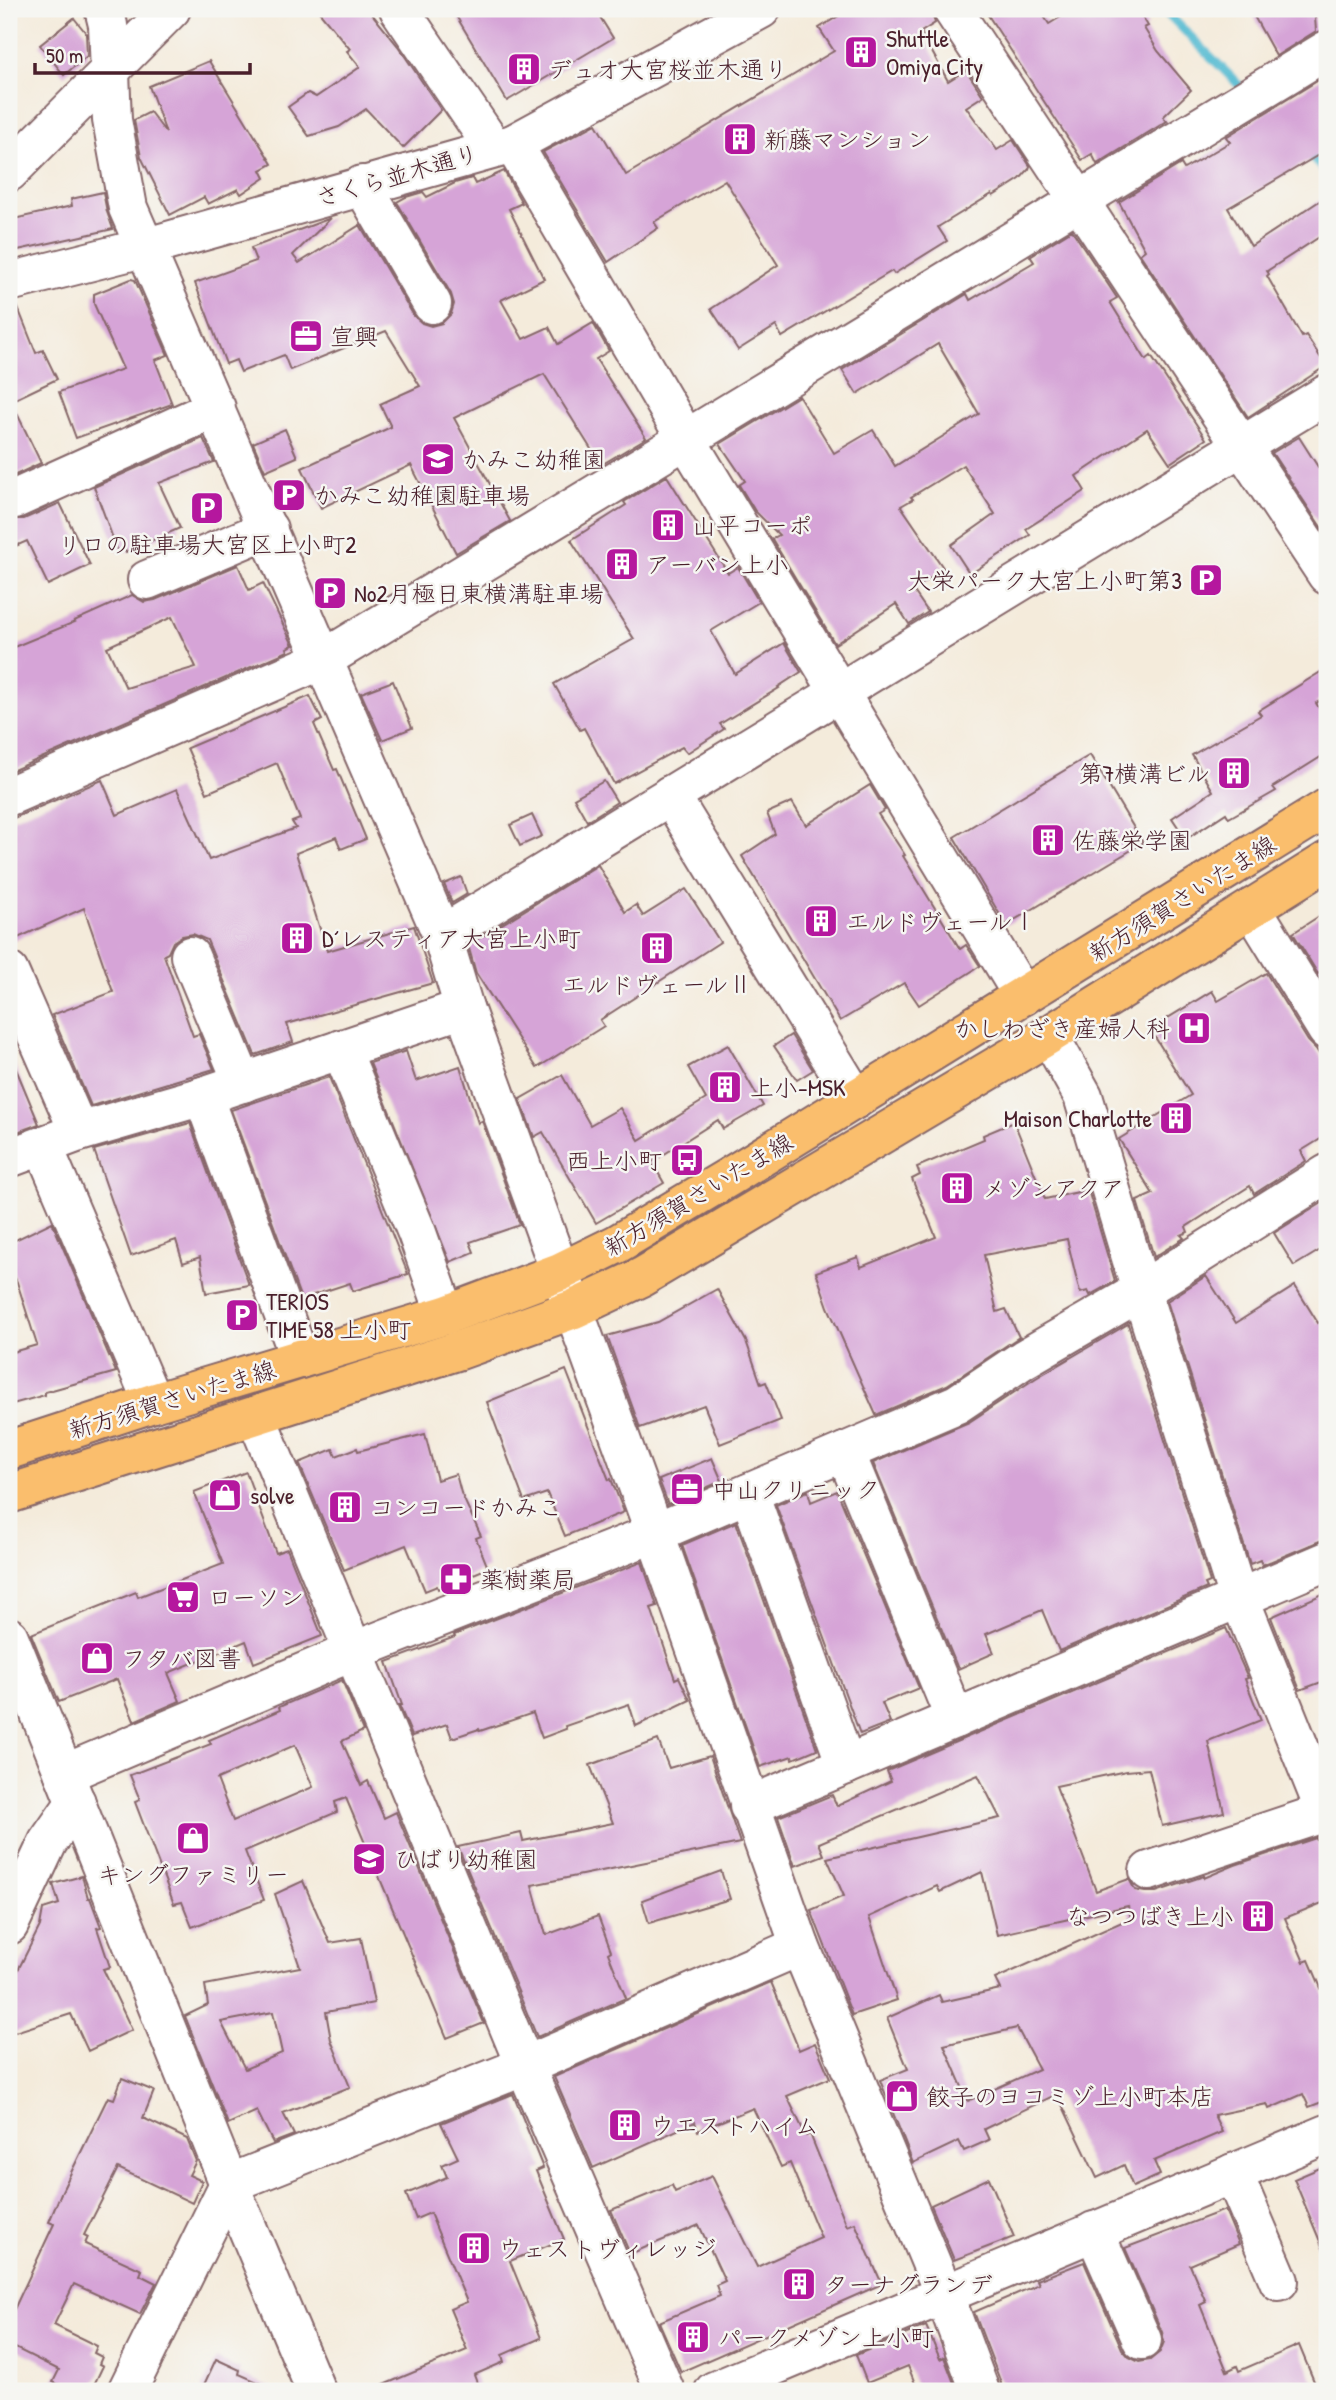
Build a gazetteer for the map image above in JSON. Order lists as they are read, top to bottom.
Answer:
{
  "streets": {
    "main road": ["新方須賀さいたま線"],
    "street": ["さくら並木通り"]
  },
  "places": {
    "building": [
      "Shuttle Omiya City",
      "デュオ大宮桜並木通り",
      "新藤マンション",
      "山平コーポ",
      "アーバン上小",
      "第7横溝ビル",
      "佐藤栄学園",
      "エルドヴェールⅠ",
      "D´レスティア大宮上小町",
      "エルドヴェールⅡ",
      "上小-MSK",
      "Maison Charlotte",
      "メゾンアクア",
      "コンコードかみこ",
      "なつつばき上小",
      "ウエストハイム",
      "ウェストヴィレッジ",
      "ターナグランデ",
      "パークメゾン上小町"
    ],
    "office": ["宣興", "中山クリニック"],
    "school or university": ["かみこ幼稚園", "ひばり幼稚園"],
    "parking": [
      "かみこ幼稚園駐車場",
      "リロの駐車場大宮区上小町2",
      "大栄パーク大宮上小町第3",
      "No2月極日東横溝駐車場",
      "TERIOS TIME 58 上小町"
    ],
    "hospital": ["かしわざき産婦人科"],
    "bus stop": ["西上小町"],
    "shop": [
      "solve",
      "フタバ図書",
      "キングファミリー",
      "餃子のヨコミゾ上小町本店"
    ],
    "pharmacy": ["薬樹薬局"],
    "supermarket": ["ローソン"]
  },
  "scale_bar": "50 m"
}
